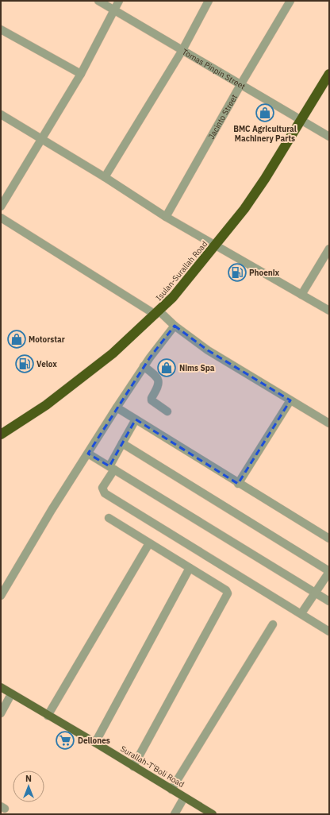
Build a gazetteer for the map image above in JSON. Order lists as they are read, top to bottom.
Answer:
{
  "streets": {
    "highway": ["Isulan-Surallah Road"],
    "main road": ["Surallah-T'Boli Road"],
    "street": ["Tomas Pinpin Street", "Jacinto Street"]
  },
  "crossings": [
    ["Tomas Pinpin Street", "Jacinto Street"],
    ["Tomas Pinpin Street", "Isulan-Surallah Road"]
  ],
  "places": {
    "shop": ["BMC Agricultural Machinery Parts", "Motorstar", "Nims Spa"],
    "fuel station": ["Phoenix", "Velox"],
    "supermarket": ["Dellones"]
  },
  "north": "top"
}
